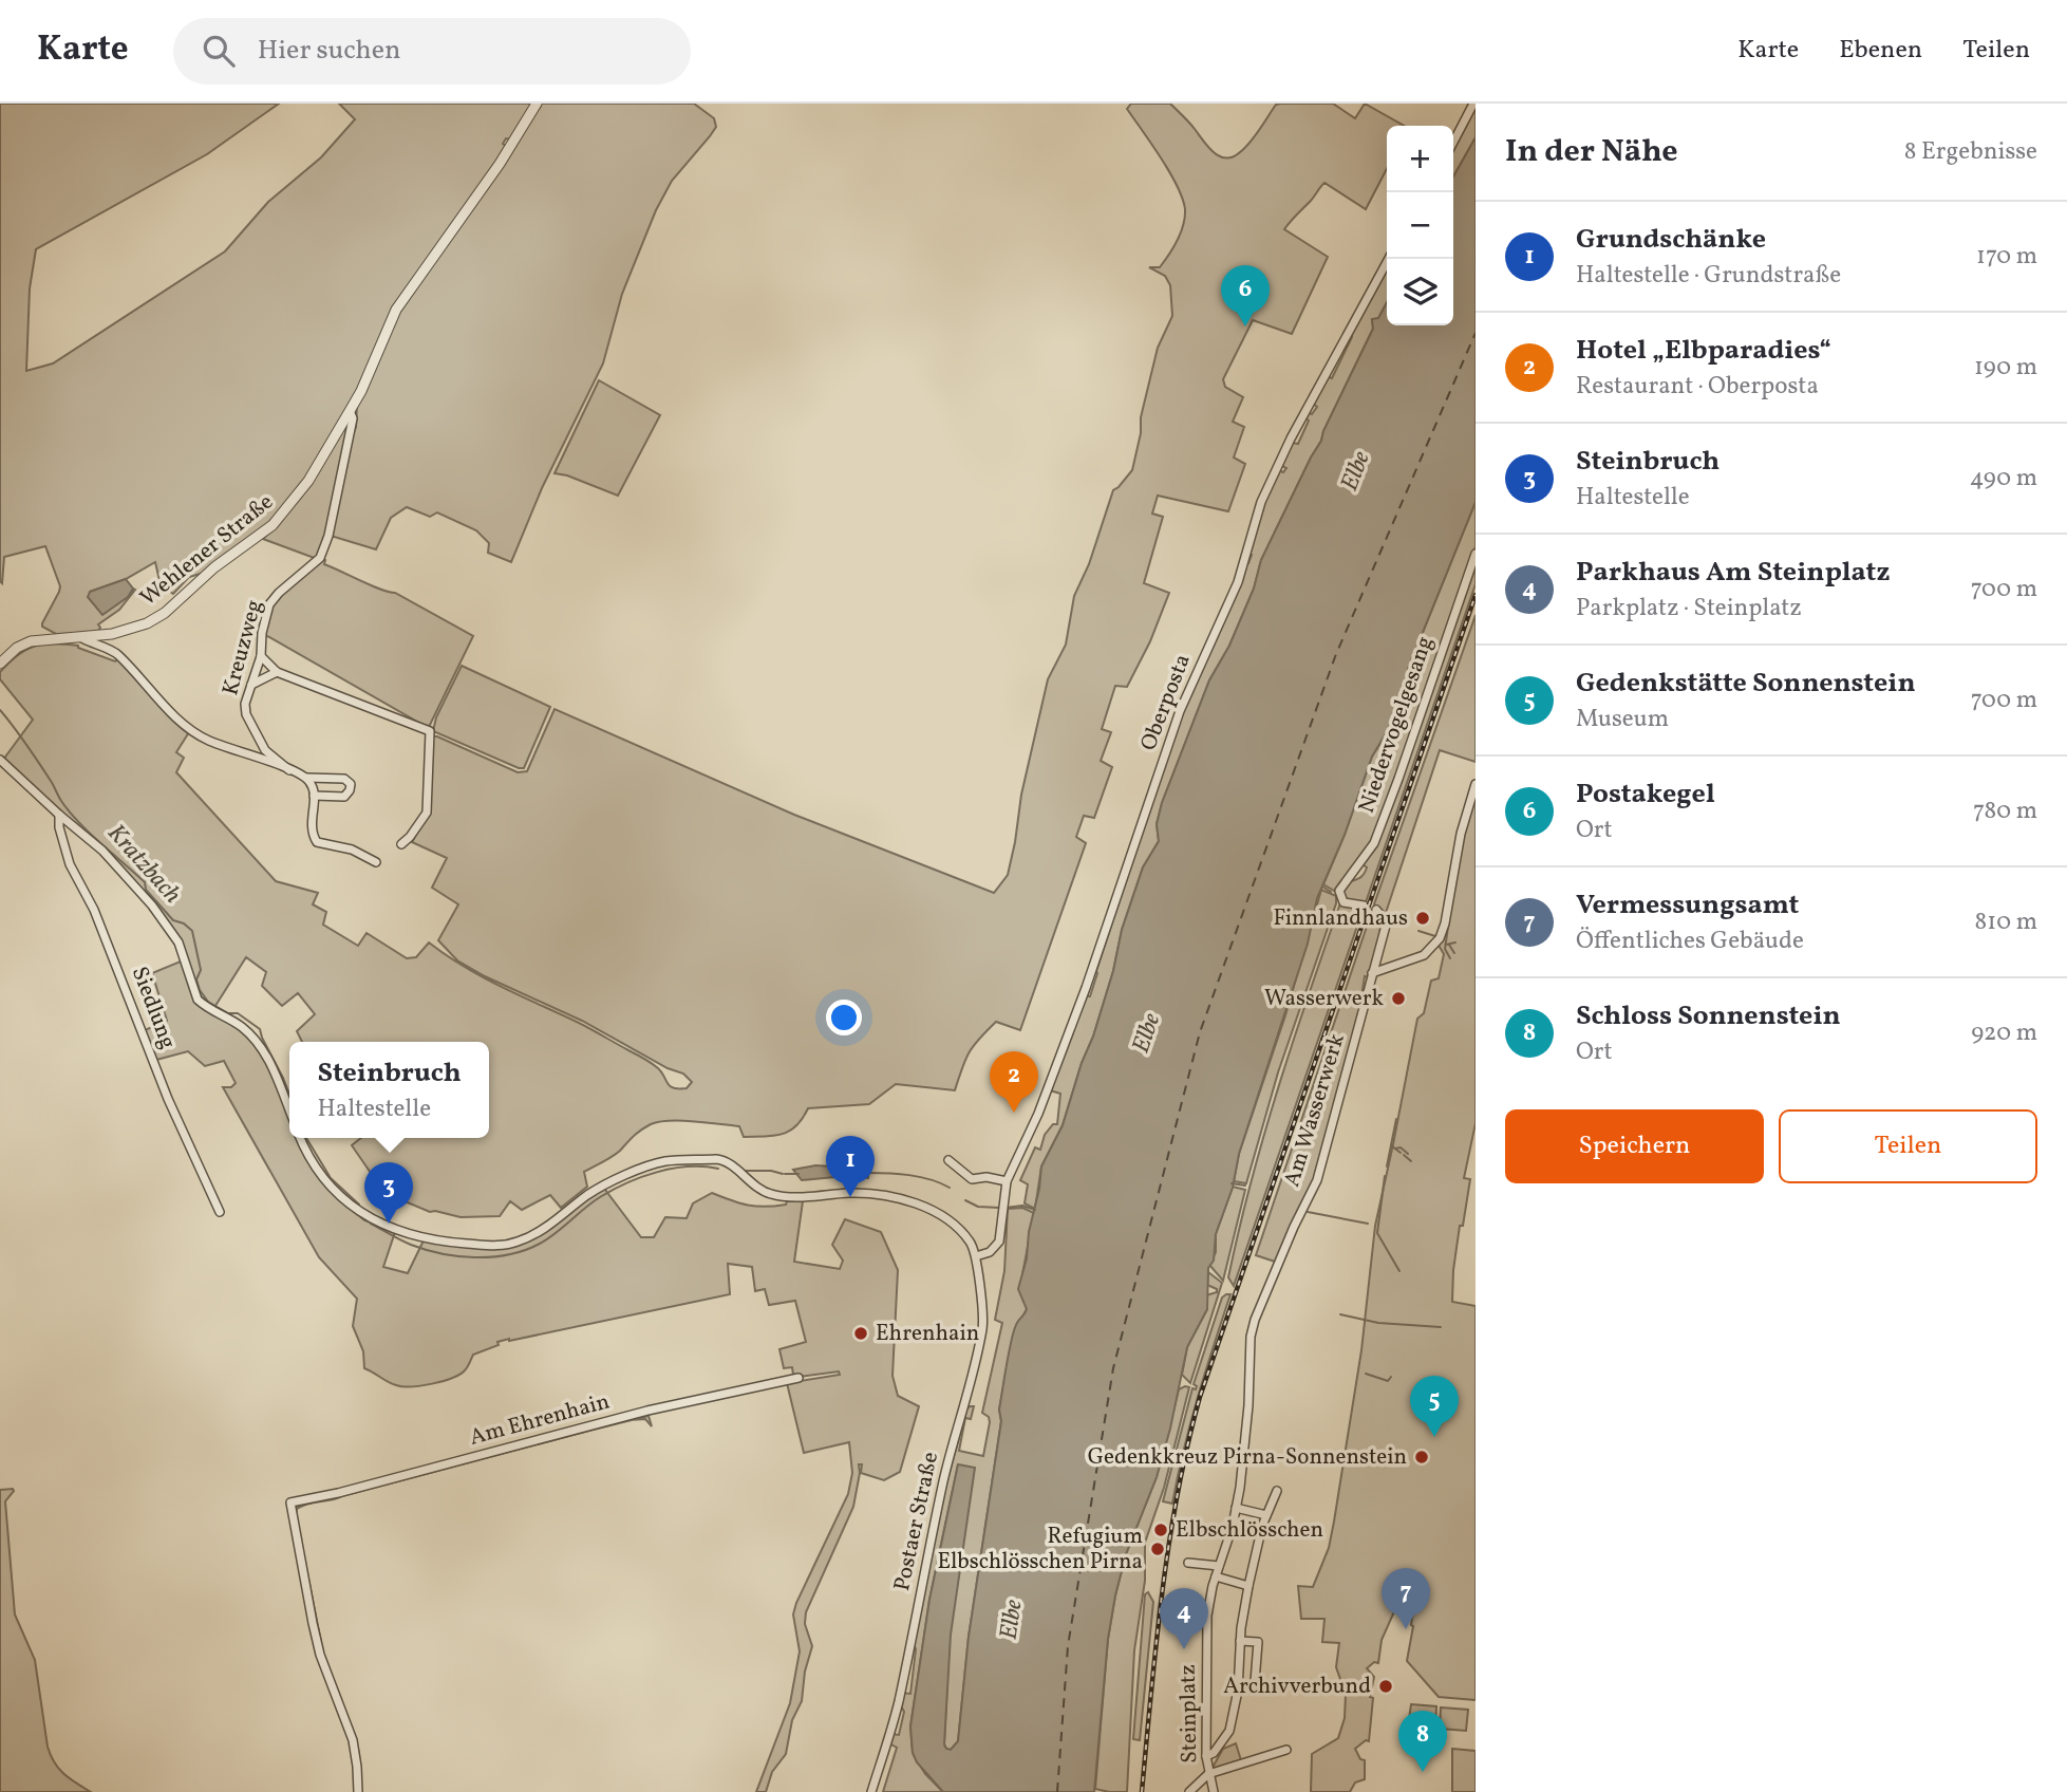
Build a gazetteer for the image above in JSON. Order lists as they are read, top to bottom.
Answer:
{
  "streets": {
    "street": [
      "Wehlener Straße",
      "Kreuzweg",
      "Oberposta",
      "Niedervogelgesang",
      "Siedlung",
      "Am Wasserwerk",
      "Am Ehrenhain",
      "Postaer Straße",
      "Steinplatz"
    ]
  },
  "crossings": [
    ["Wehlener Straße", "Kreuzweg"],
    ["Oberposta", "Postaer Straße"],
    ["Am Wasserwerk", "Steinplatz"]
  ],
  "water": ["Elbe", "Kratzbach"],
  "places": [
    "Finnlandhaus",
    "Wasserwerk",
    "Ehrenhain",
    "Gedenkkreuz Pirna-Sonnenstein",
    "Elbschlösschen",
    "Refugium Elbschlösschen Pirna",
    "Archivverbund"
  ],
  "page": {
    "header": "Karte",
    "search": "Hier suchen",
    "nav": ["Karte", "Ebenen", "Teilen"],
    "heading": ["In der Nähe", "8 Ergebnisse"],
    "map_buttons": ["+", "−"],
    "list": [
      {
        "mark": "1",
        "name": "Grundschänke",
        "note": "Haltestelle · Grundstraße",
        "value": "170 m"
      },
      {
        "mark": "2",
        "name": "Hotel „Elbparadies“",
        "note": "Restaurant · Oberposta",
        "value": "190 m"
      },
      {
        "mark": "3",
        "name": "Steinbruch",
        "note": "Haltestelle",
        "value": "490 m"
      },
      {
        "mark": "4",
        "name": "Parkhaus Am Steinplatz",
        "note": "Parkplatz · Steinplatz",
        "value": "700 m"
      },
      {
        "mark": "5",
        "name": "Gedenkstätte Sonnenstein",
        "note": "Museum",
        "value": "700 m"
      },
      {
        "mark": "6",
        "name": "Postakegel",
        "note": "Ort",
        "value": "780 m"
      },
      {
        "mark": "7",
        "name": "Vermessungsamt",
        "note": "Öffentliches Gebäude",
        "value": "810 m"
      },
      {
        "mark": "8",
        "name": "Schloss Sonnenstein",
        "note": "Ort",
        "value": "920 m"
      }
    ],
    "pins": [
      "6",
      "2",
      "1",
      "3",
      "5",
      "7",
      "4",
      "8"
    ],
    "popup": ["Steinbruch", "Haltestelle"],
    "buttons": ["Speichern", "Teilen"]
  }
}
